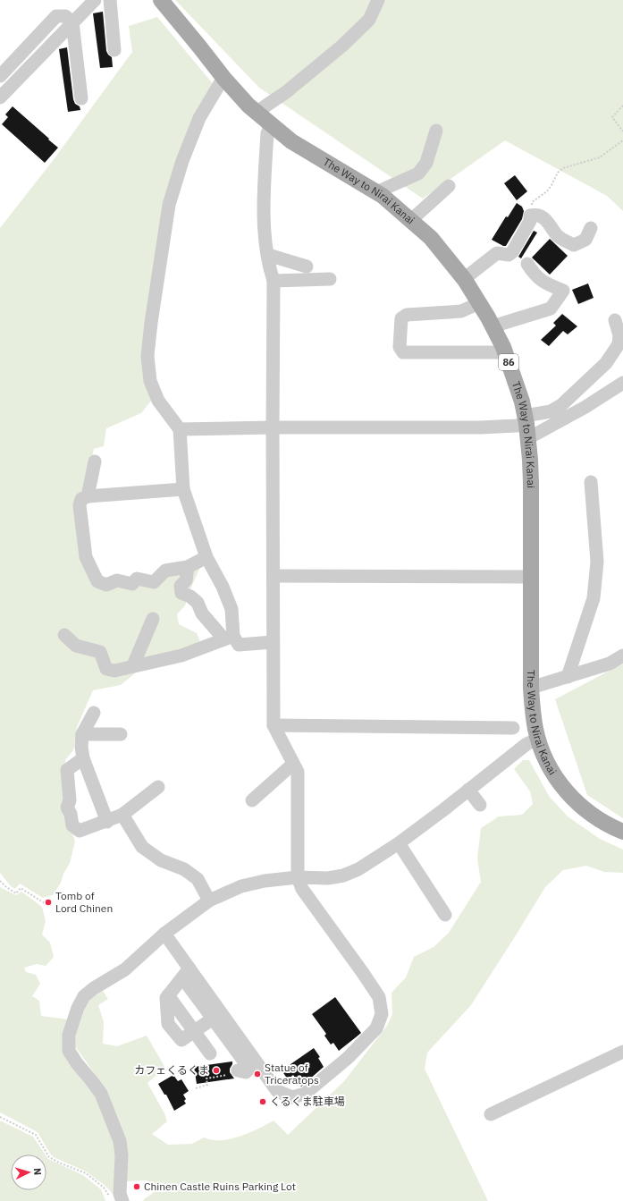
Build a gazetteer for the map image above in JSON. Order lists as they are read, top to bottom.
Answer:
{
  "streets": {
    "main road": ["The Way to Nirai Kanai", "86"]
  },
  "places": [
    "Tomb of Lord Chinen",
    "カフェくるくま",
    "Statue of Triceratops",
    "くるくま駐車場",
    "Chinen Castle Ruins Parking Lot"
  ],
  "north": "right"
}
